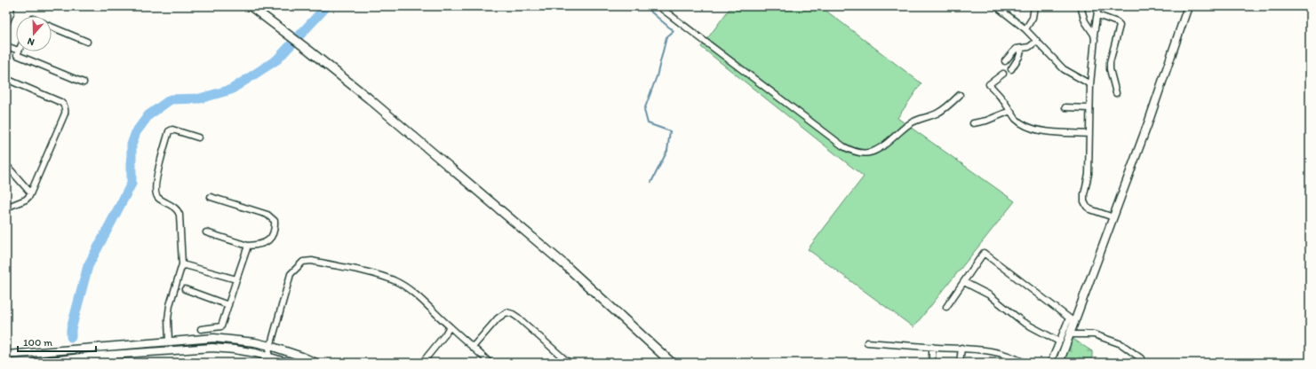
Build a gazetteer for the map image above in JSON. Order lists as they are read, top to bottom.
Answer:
{
  "scale_bar": "100 m",
  "north": "bottom"
}
